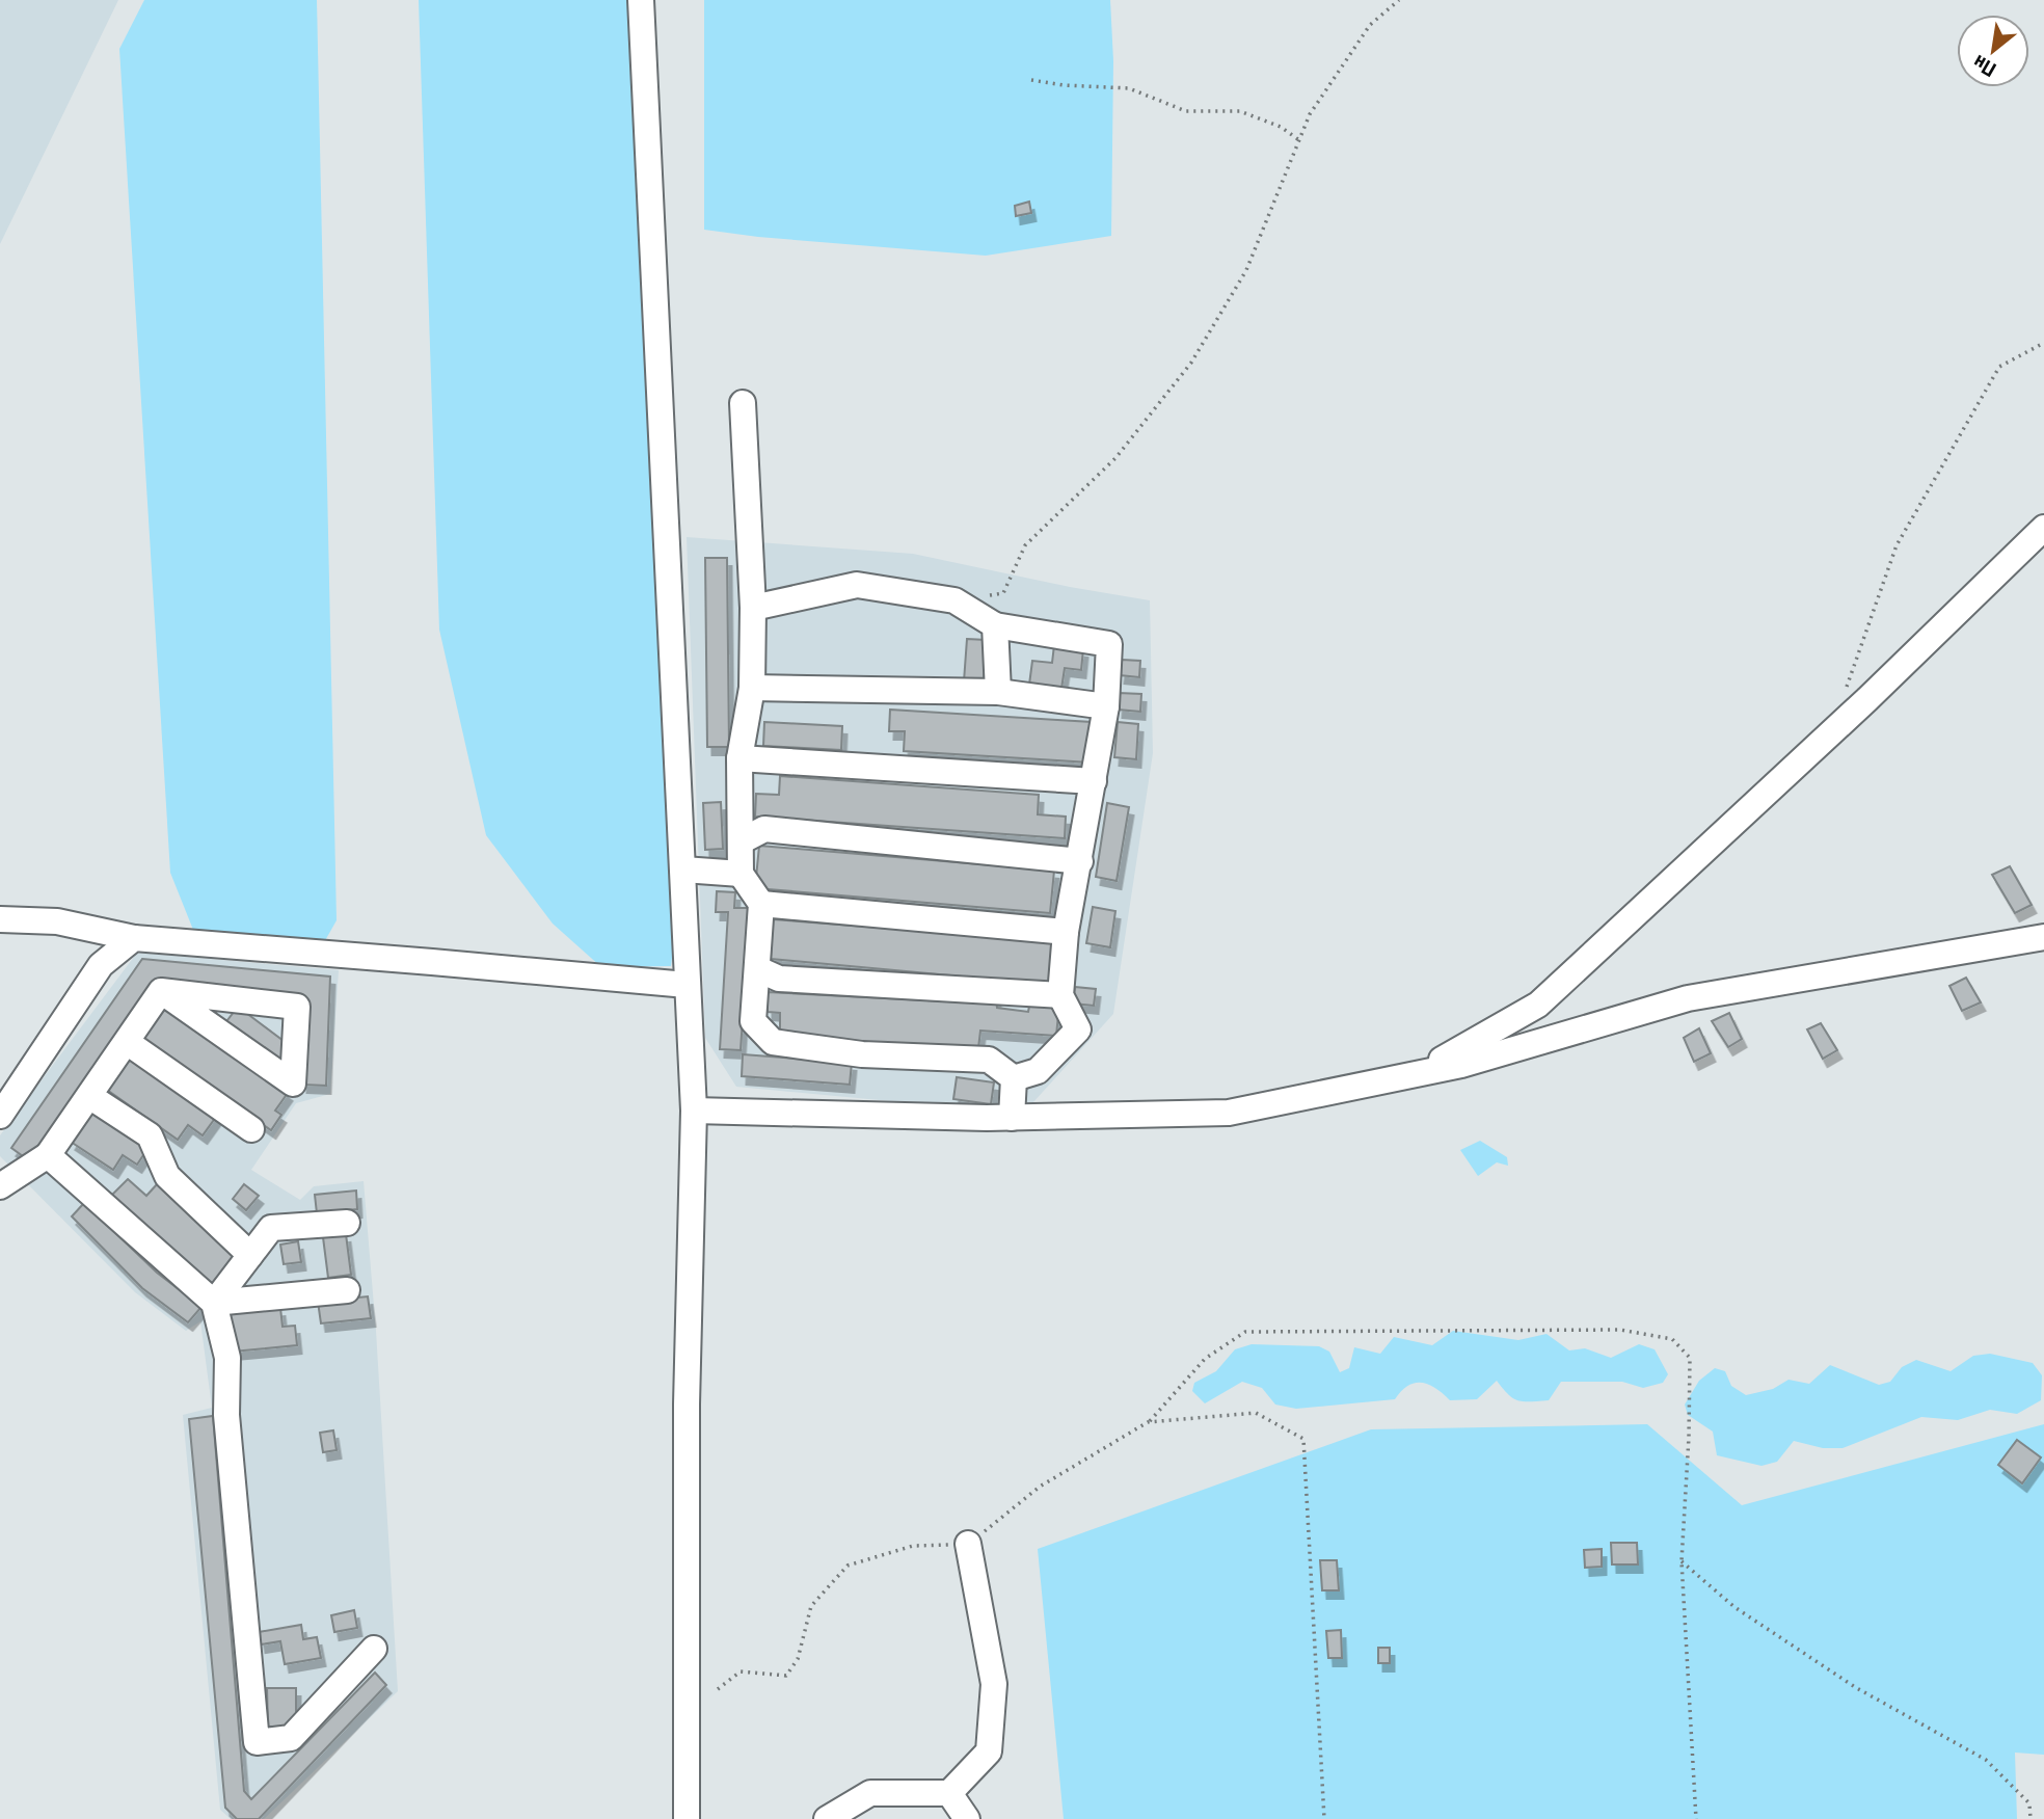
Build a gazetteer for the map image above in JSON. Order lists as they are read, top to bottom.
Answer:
{
  "north": "bottom left"
}
